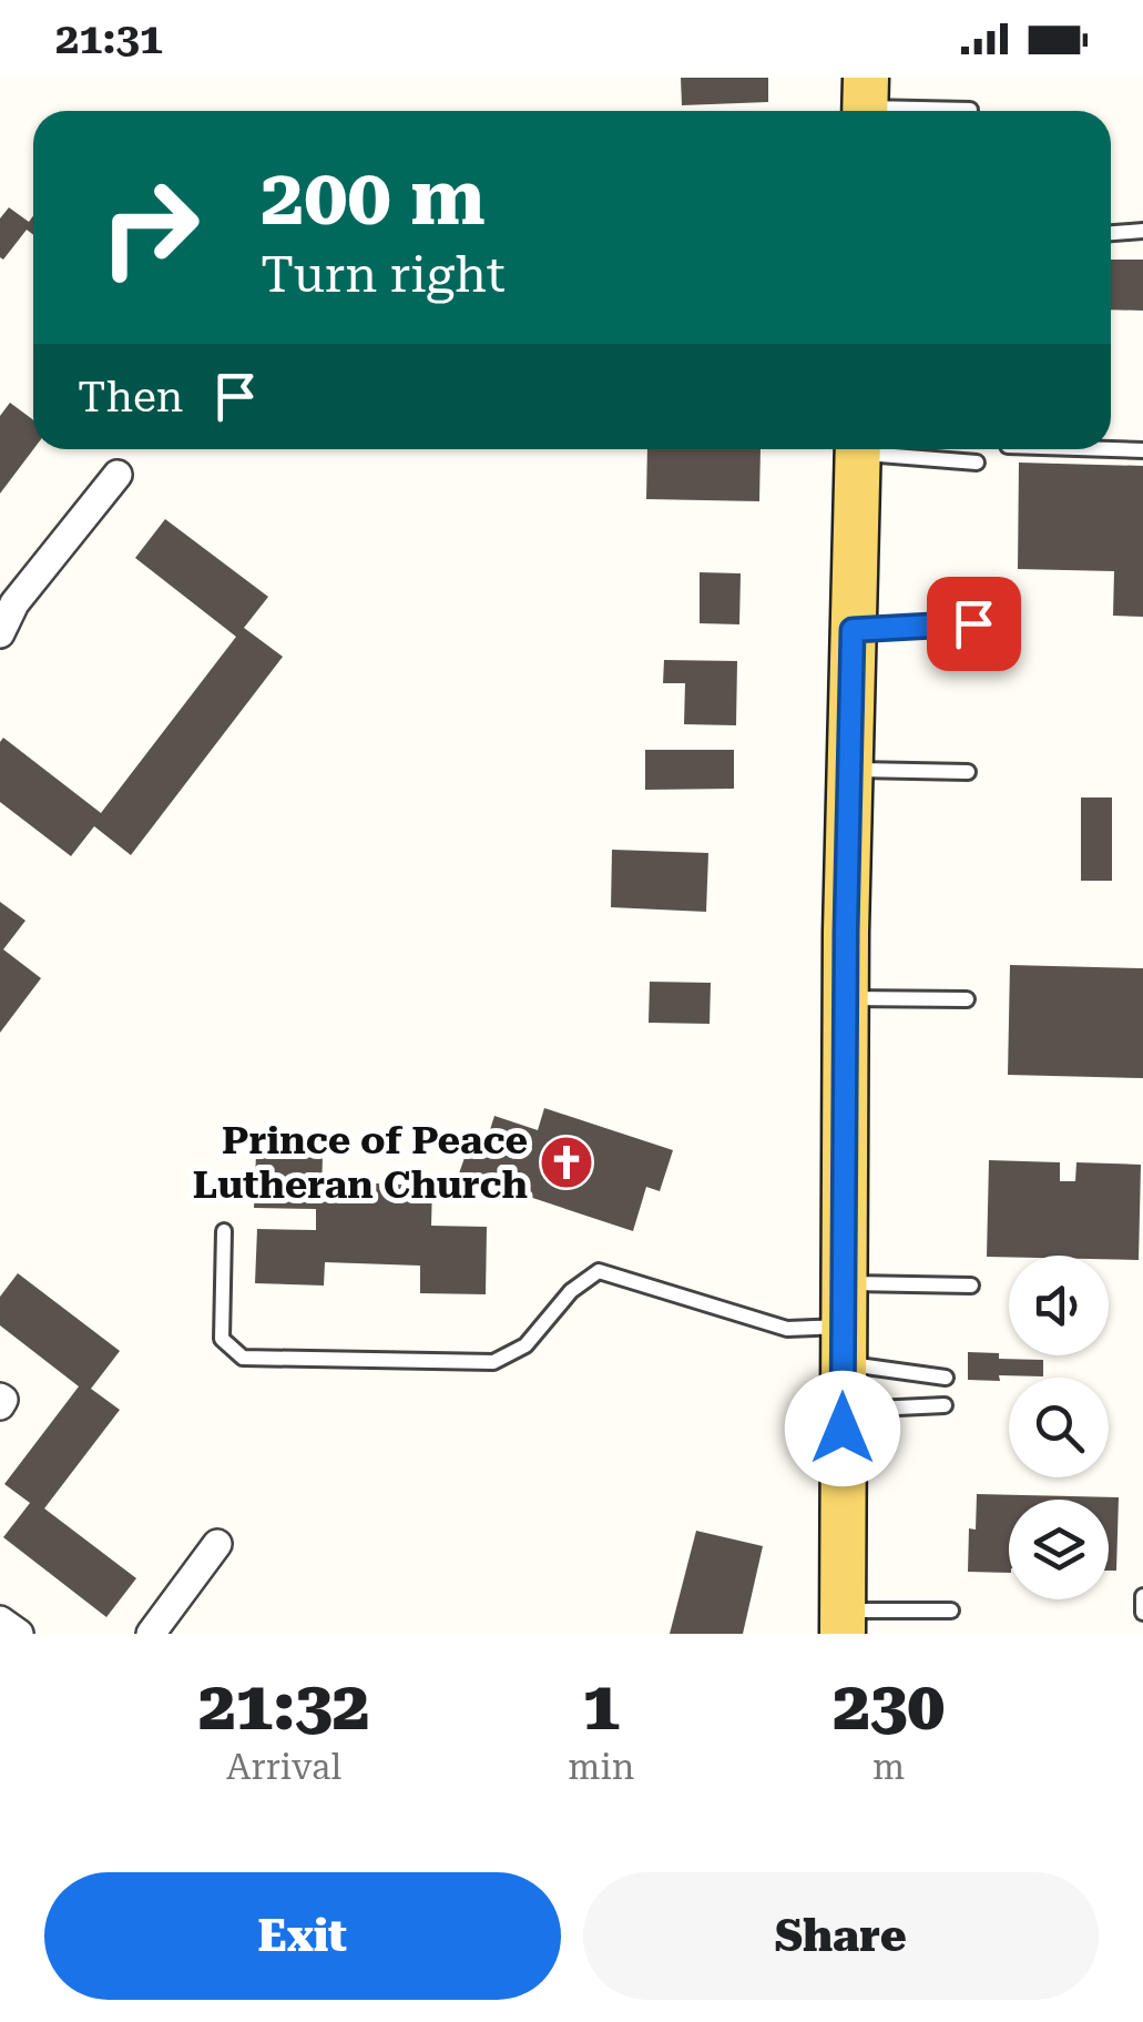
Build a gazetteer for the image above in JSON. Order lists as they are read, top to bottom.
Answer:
{
  "places": {
    "church": ["Prince of Peace Lutheran Church"]
  },
  "page": {
    "status": "21:31",
    "turn": ["200 m", "Turn right"],
    "then": "Then",
    "eta": [
      "21:32",
      "Arrival",
      "1",
      "min",
      "230",
      "m"
    ],
    "buttons": ["Exit", "Share"]
  }
}
